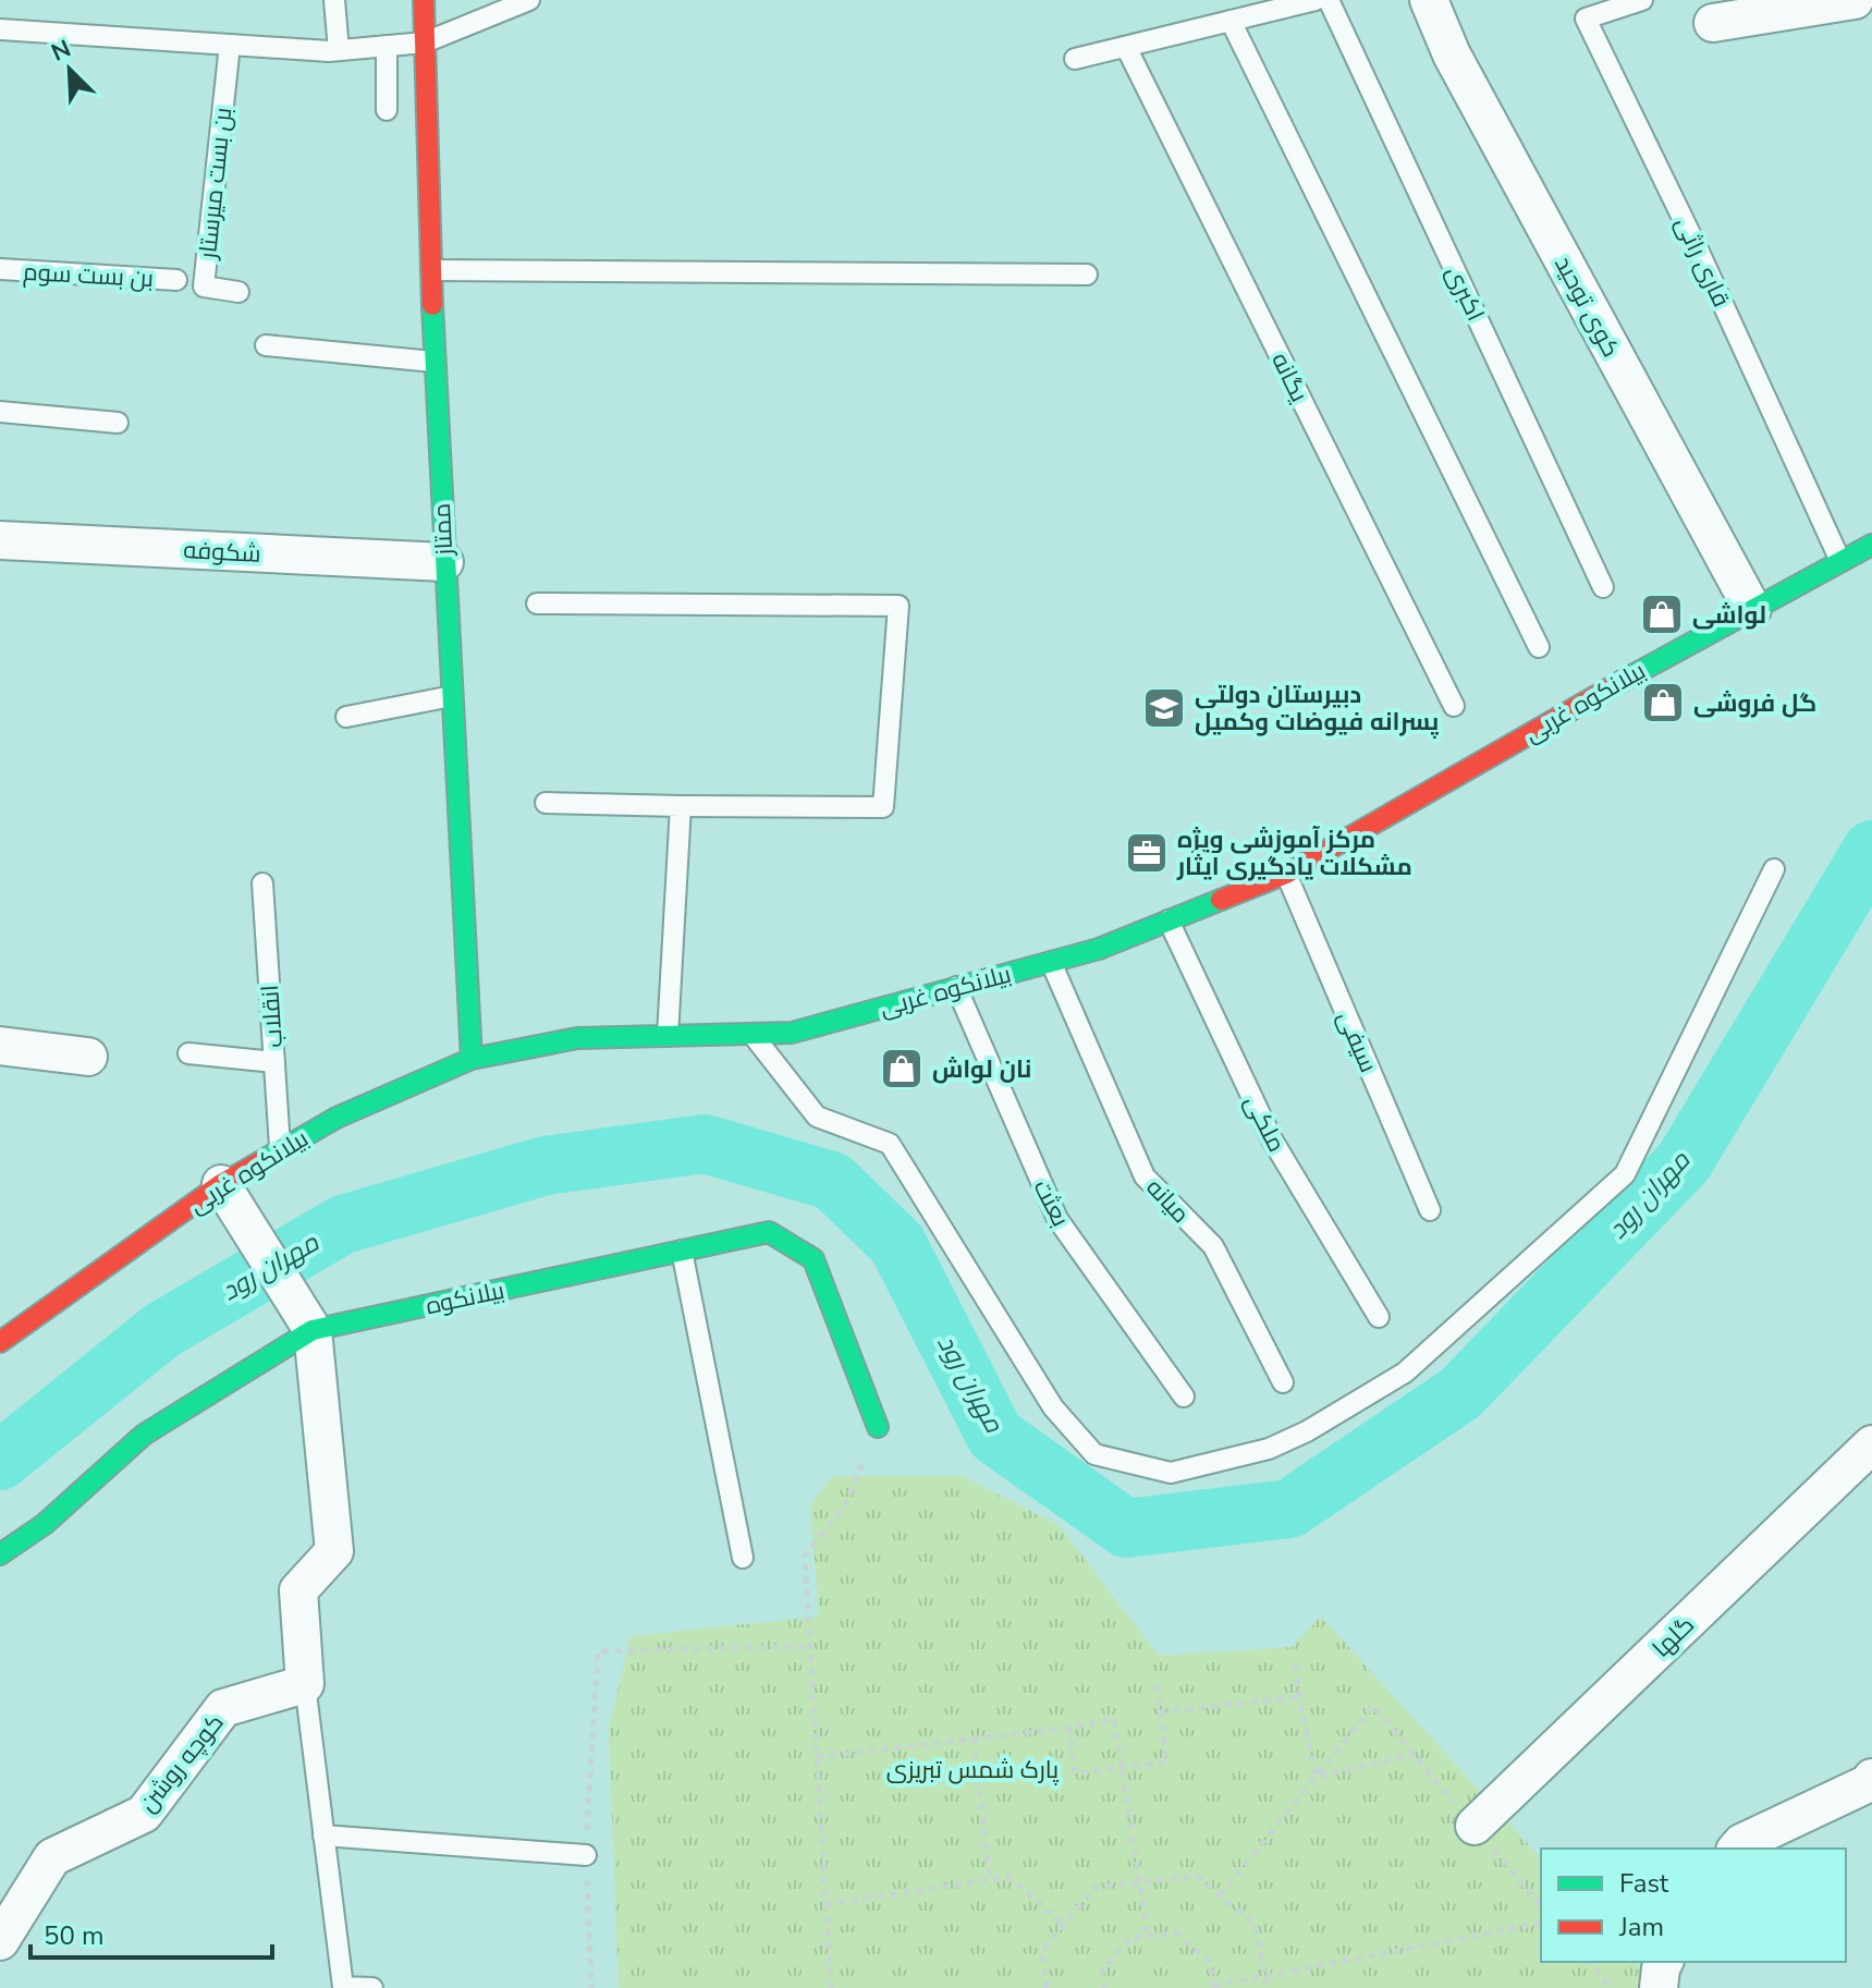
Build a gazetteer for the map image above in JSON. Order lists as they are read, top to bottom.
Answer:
{
  "streets": {
    "street": [
      "کوی توحید",
      "ممتاز",
      "شکوفه",
      "بیلانکوه غربی",
      "بیلانکوه",
      "گلها",
      "کوچه روشن"
    ],
    "lane": [
      "بن بست میرستار",
      "قاری راثی",
      "بن بست سوم",
      "اکبری",
      "یگانه",
      "انقلاب",
      "سیفی",
      "ملکی",
      "میانه",
      "بعثت"
    ]
  },
  "crossings": [
    ["قاری راثی", "بیلانکوه غربی"],
    ["کوی توحید", "بیلانکوه غربی"],
    ["ممتاز", "شکوفه"],
    ["ممتاز", "بیلانکوه غربی"],
    ["بیلانکوه غربی", "انقلاب"],
    ["بیلانکوه غربی", "سیفی"],
    ["بیلانکوه غربی", "ملکی"],
    ["بیلانکوه غربی", "میانه"],
    ["بیلانکوه غربی", "بعثت"]
  ],
  "water": ["مهران رود"],
  "parks": ["پارک شمس تبریزی"],
  "places": {
    "shop": ["لواشی", "گل فروشی", "نان لواش"],
    "school or university": ["دبیرستان دولتی پسرانه فیوضات وکمیل"],
    "office": ["مرکز آموزشی ویژه مشکلات یادگیری ایثار"]
  },
  "legend": ["Fast", "Jam"],
  "scale_bar": "50 m",
  "north": "top left"
}
